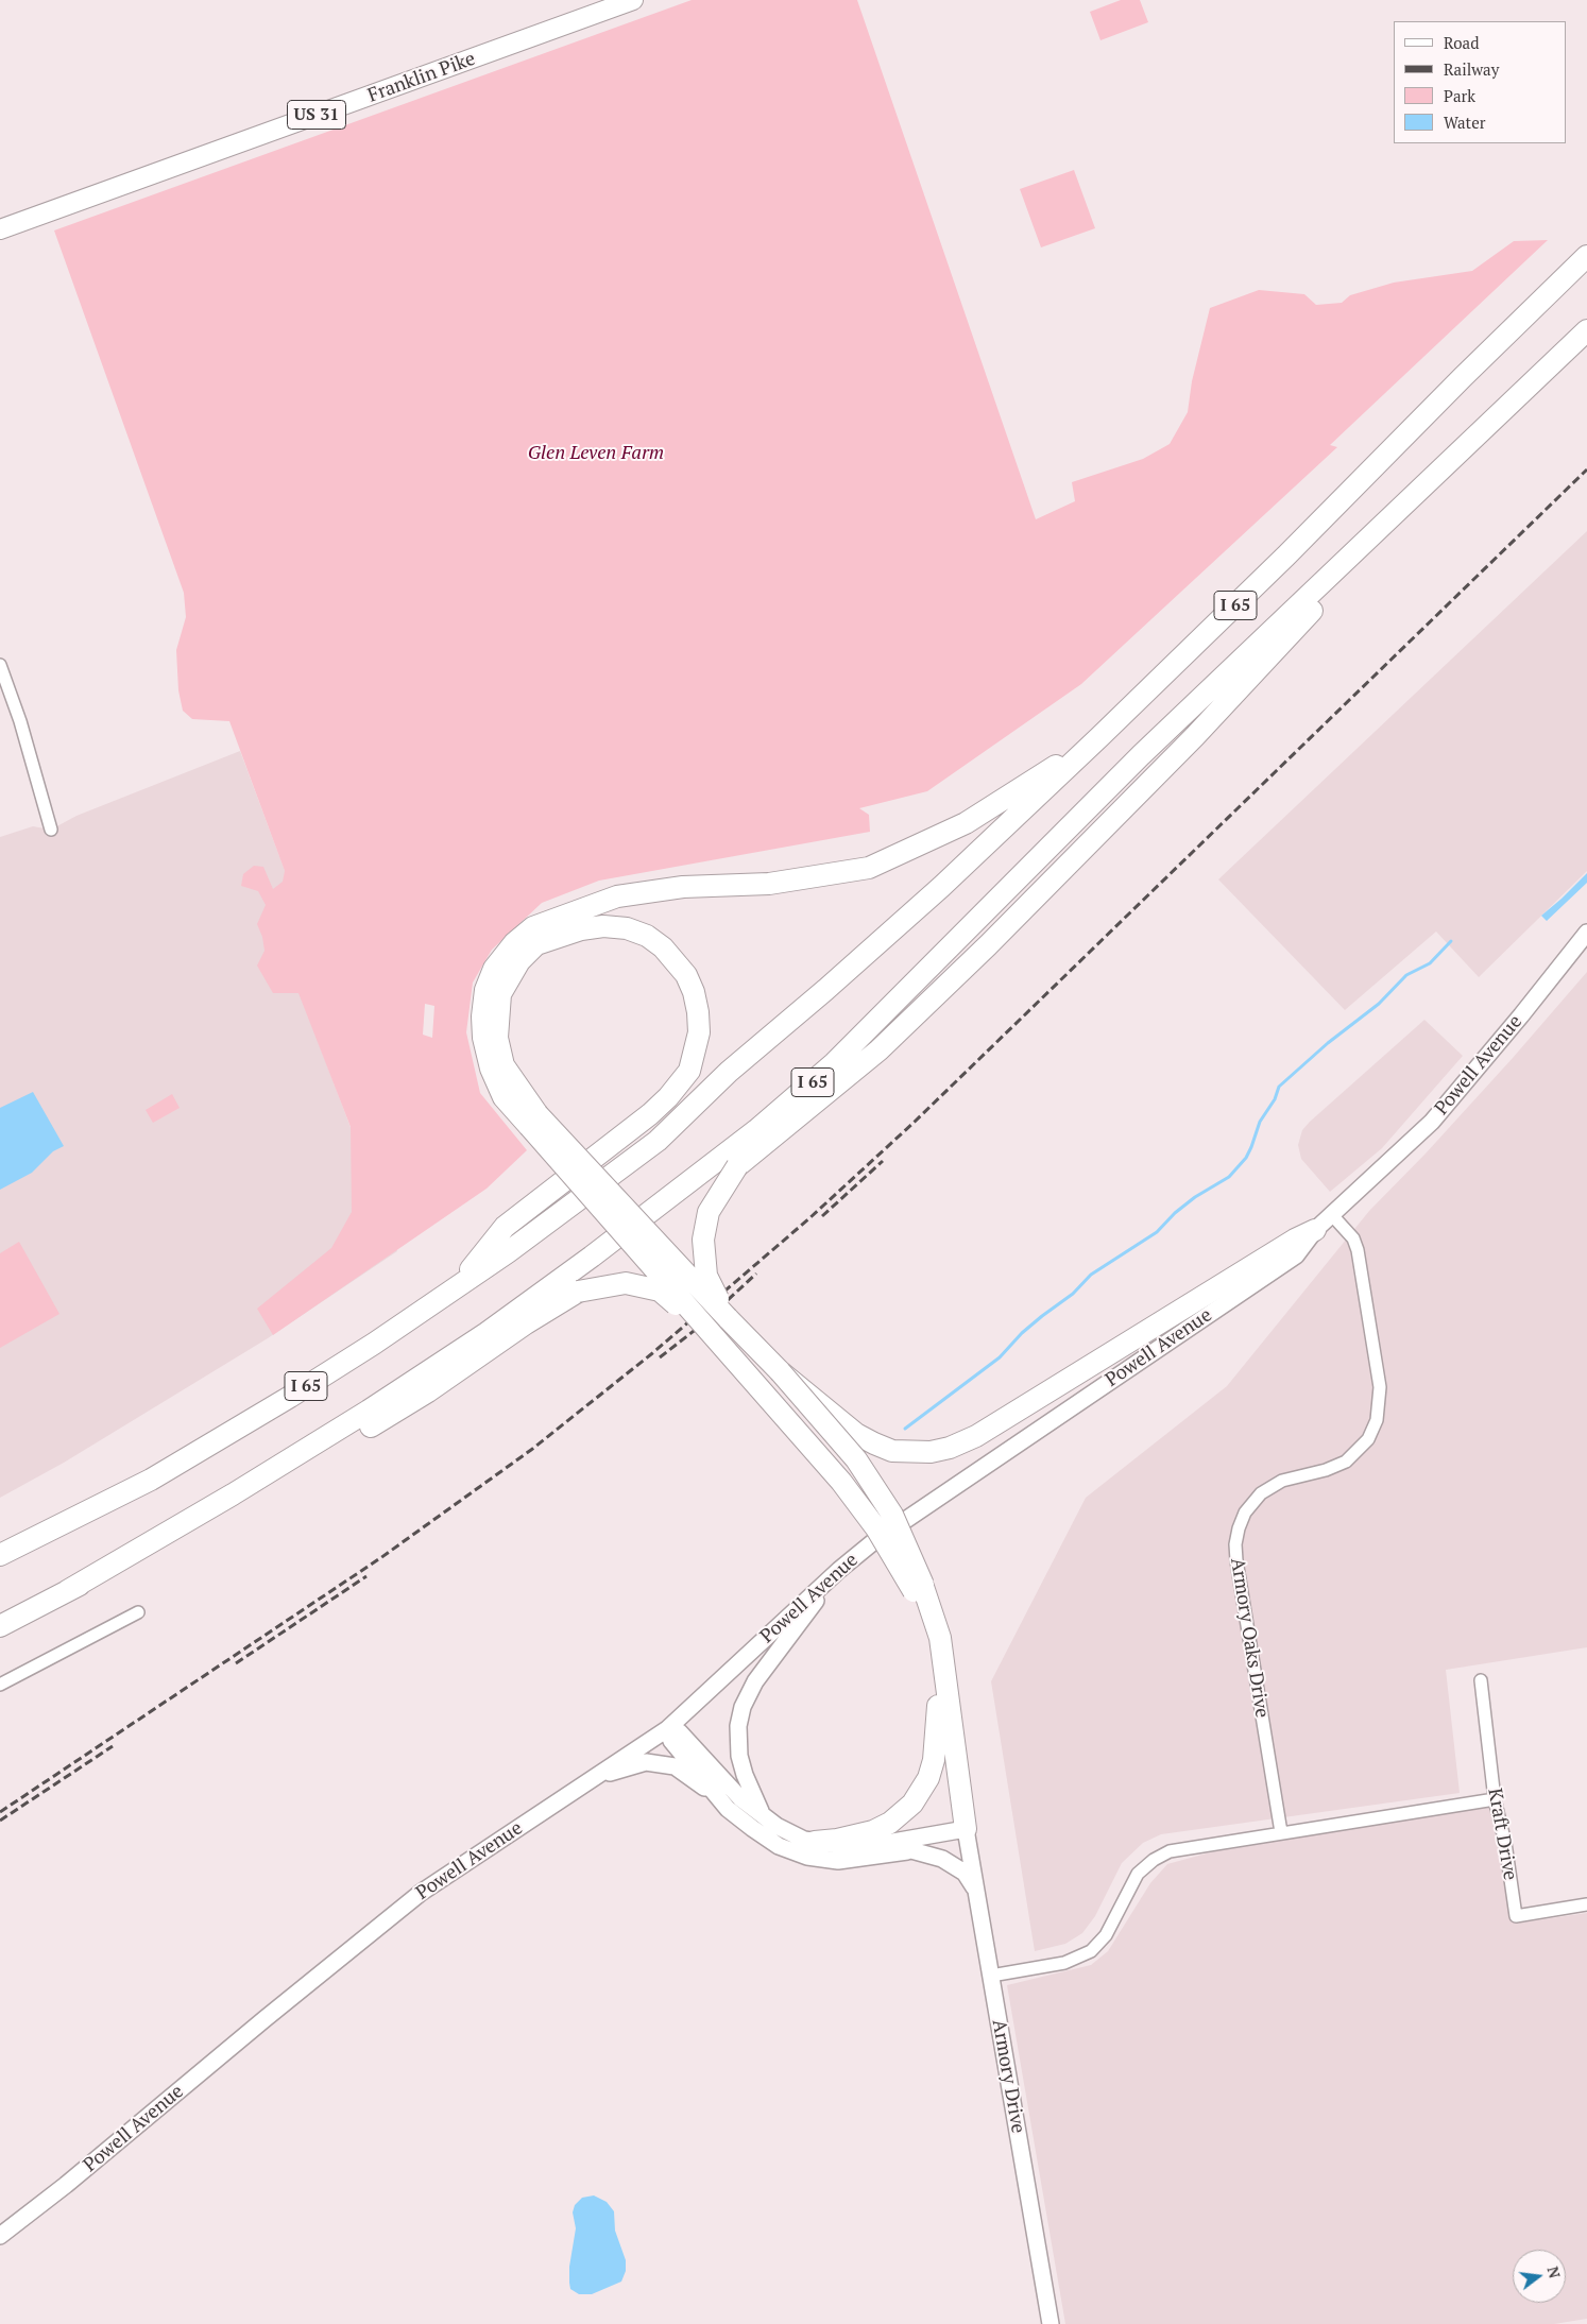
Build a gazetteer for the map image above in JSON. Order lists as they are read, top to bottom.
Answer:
{
  "streets": {
    "highway": ["I 65"],
    "main road": [
      "Franklin Pike",
      "US 31",
      "Powell Avenue",
      "Armory Drive"
    ],
    "street": ["Armory Oaks Drive", "Kraft Drive"]
  },
  "crossings": [
    ["Powell Avenue", "Armory Oaks Drive"]
  ],
  "parks": ["Glen Leven Farm"],
  "legend": [
    "Road",
    "Railway",
    "Park",
    "Water"
  ],
  "north": "right"
}
